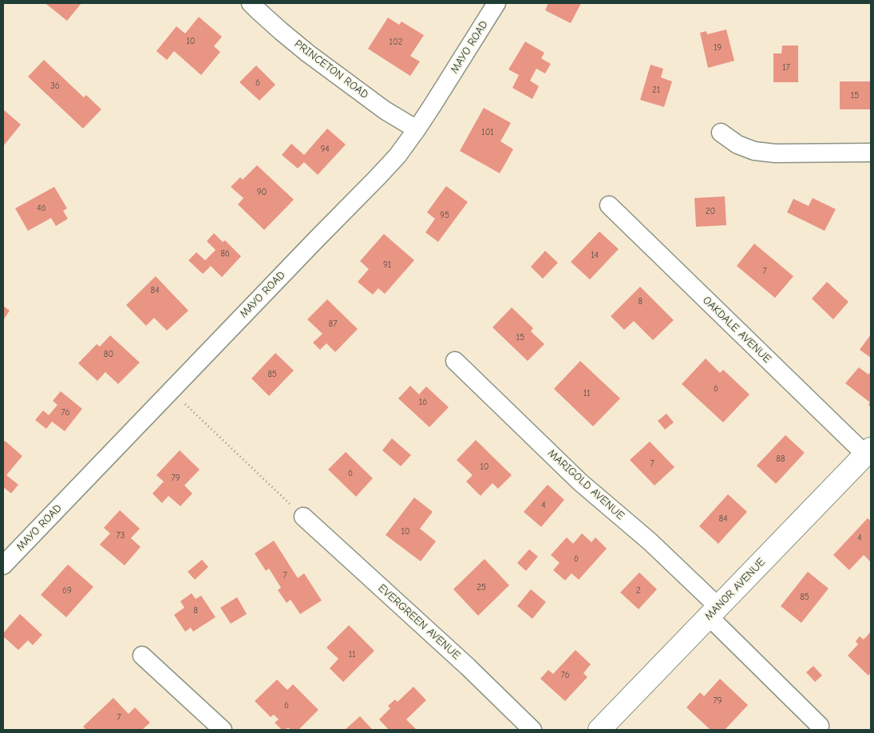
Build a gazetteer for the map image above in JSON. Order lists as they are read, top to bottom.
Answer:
{
  "streets": {
    "street": [
      "MAYO ROAD",
      "PRINCETON ROAD",
      "OAKDALE AVENUE",
      "MARIGOLD AVENUE",
      "MANOR AVENUE",
      "EVERGREEN AVENUE"
    ]
  },
  "crossings": [
    ["MAYO ROAD", "PRINCETON ROAD"],
    ["OAKDALE AVENUE", "MANOR AVENUE"],
    ["MARIGOLD AVENUE", "MANOR AVENUE"]
  ],
  "house_numbers": [
    "10",
    "102",
    "19",
    "17",
    "6",
    "36",
    "21",
    "15",
    "101",
    "94",
    "90",
    "46",
    "20",
    "95",
    "86",
    "14",
    "91",
    "7",
    "84",
    "8",
    "87",
    "15",
    "80",
    "85",
    "6",
    "11",
    "16",
    "76",
    "88",
    "7",
    "10",
    "6",
    "79",
    "4",
    "84",
    "10",
    "73",
    "4",
    "6",
    "7",
    "25",
    "69",
    "2",
    "85",
    "8",
    "11",
    "76",
    "79",
    "6",
    "7"
  ]
}
